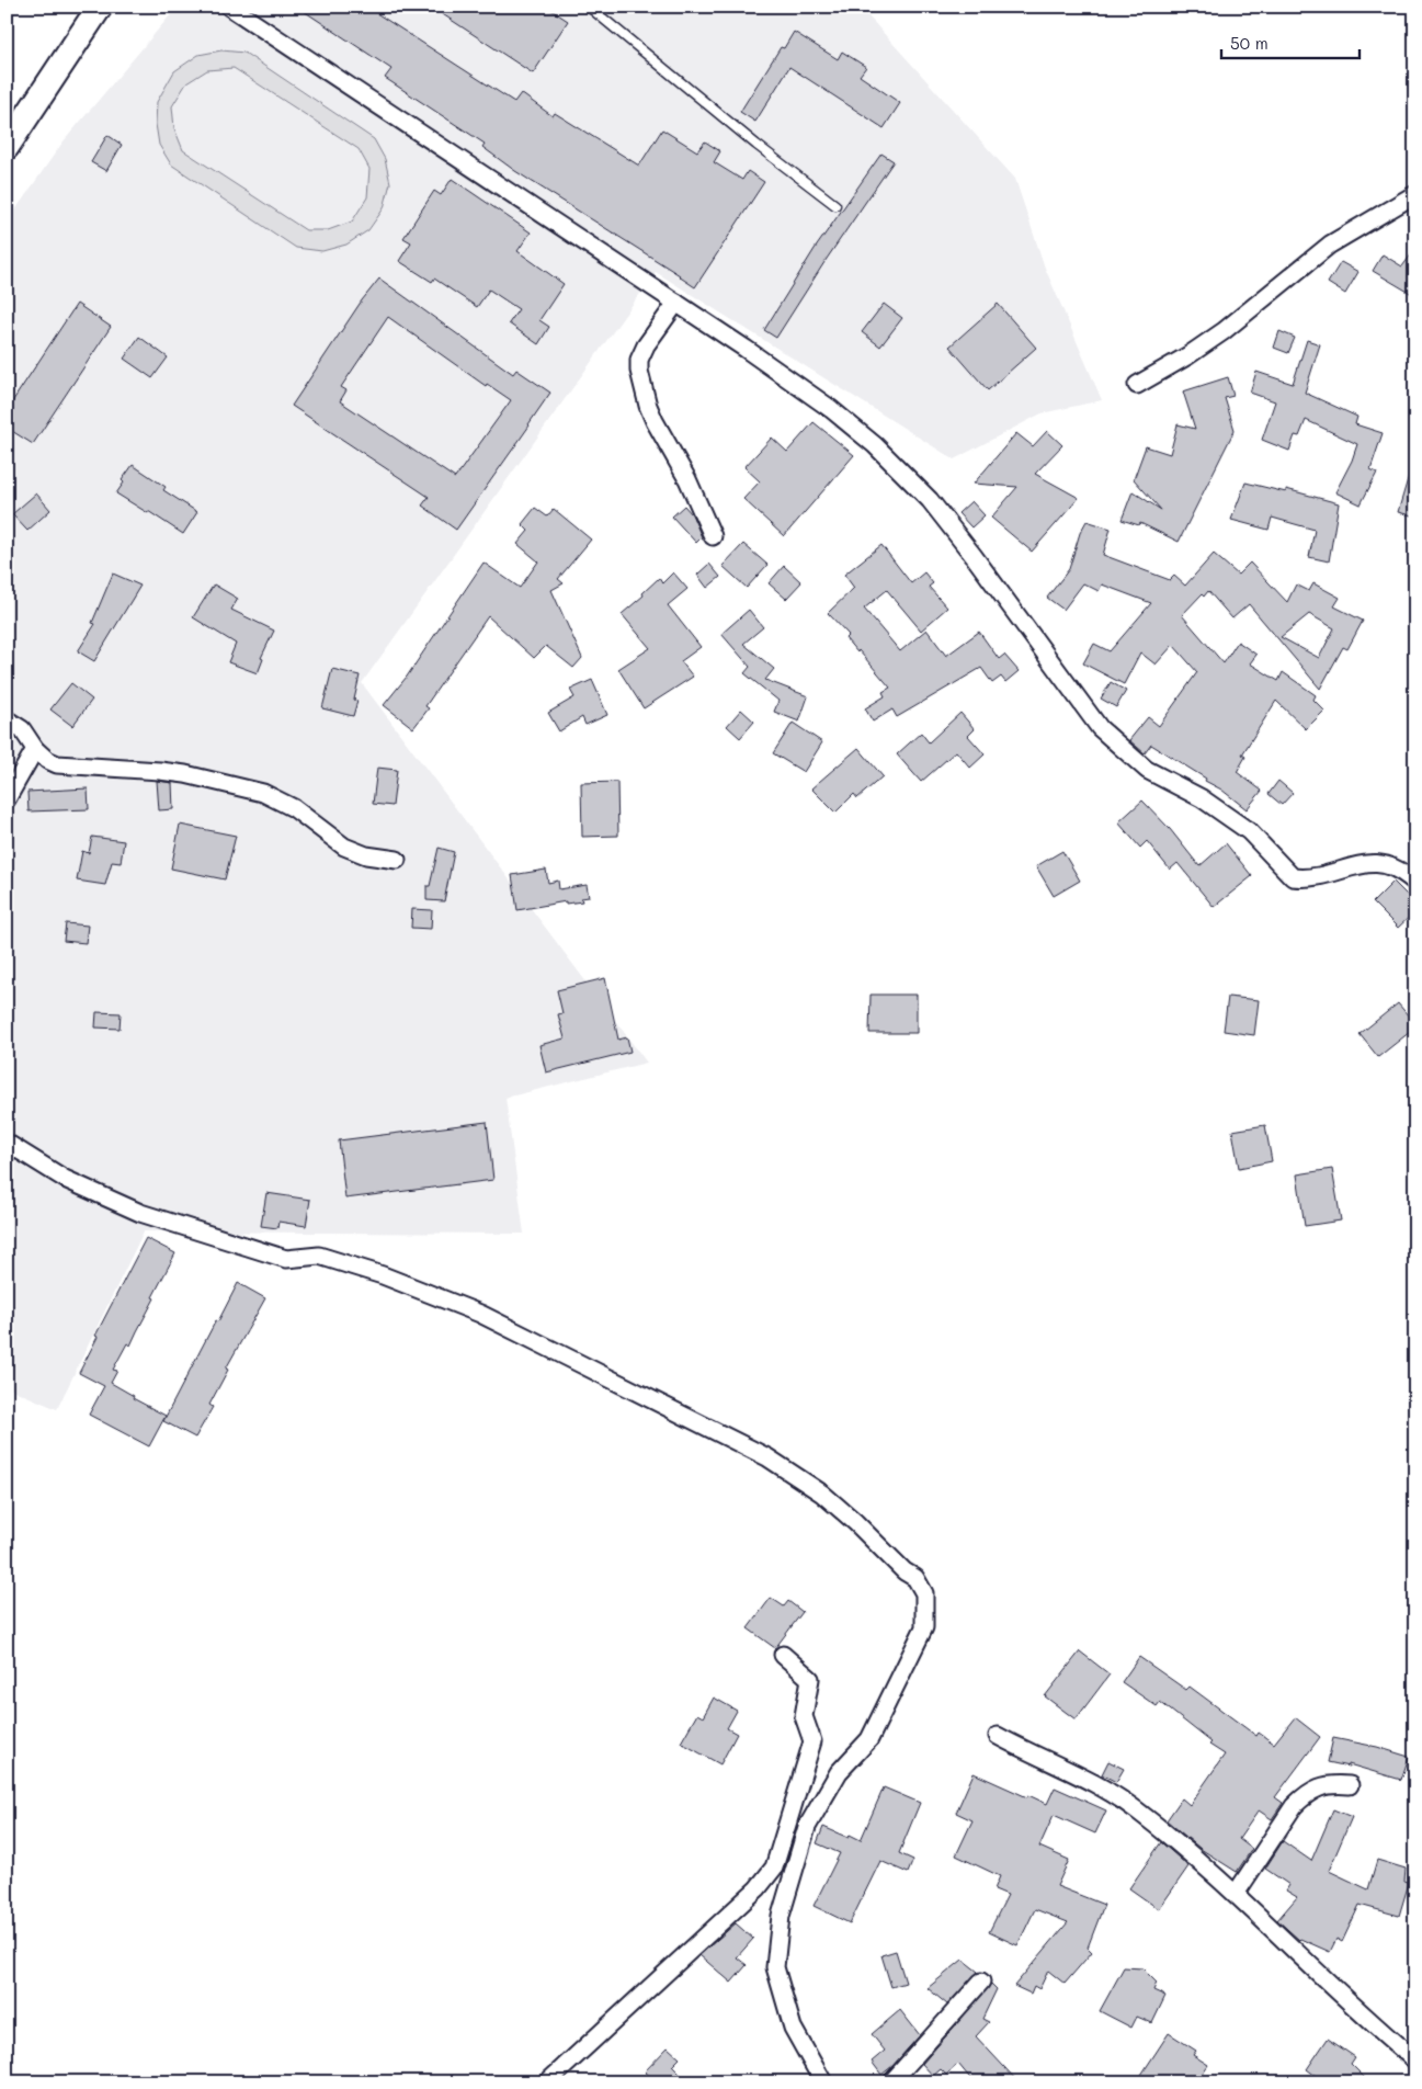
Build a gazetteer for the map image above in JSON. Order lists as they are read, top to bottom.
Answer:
{
  "scale_bar": "50 m"
}
